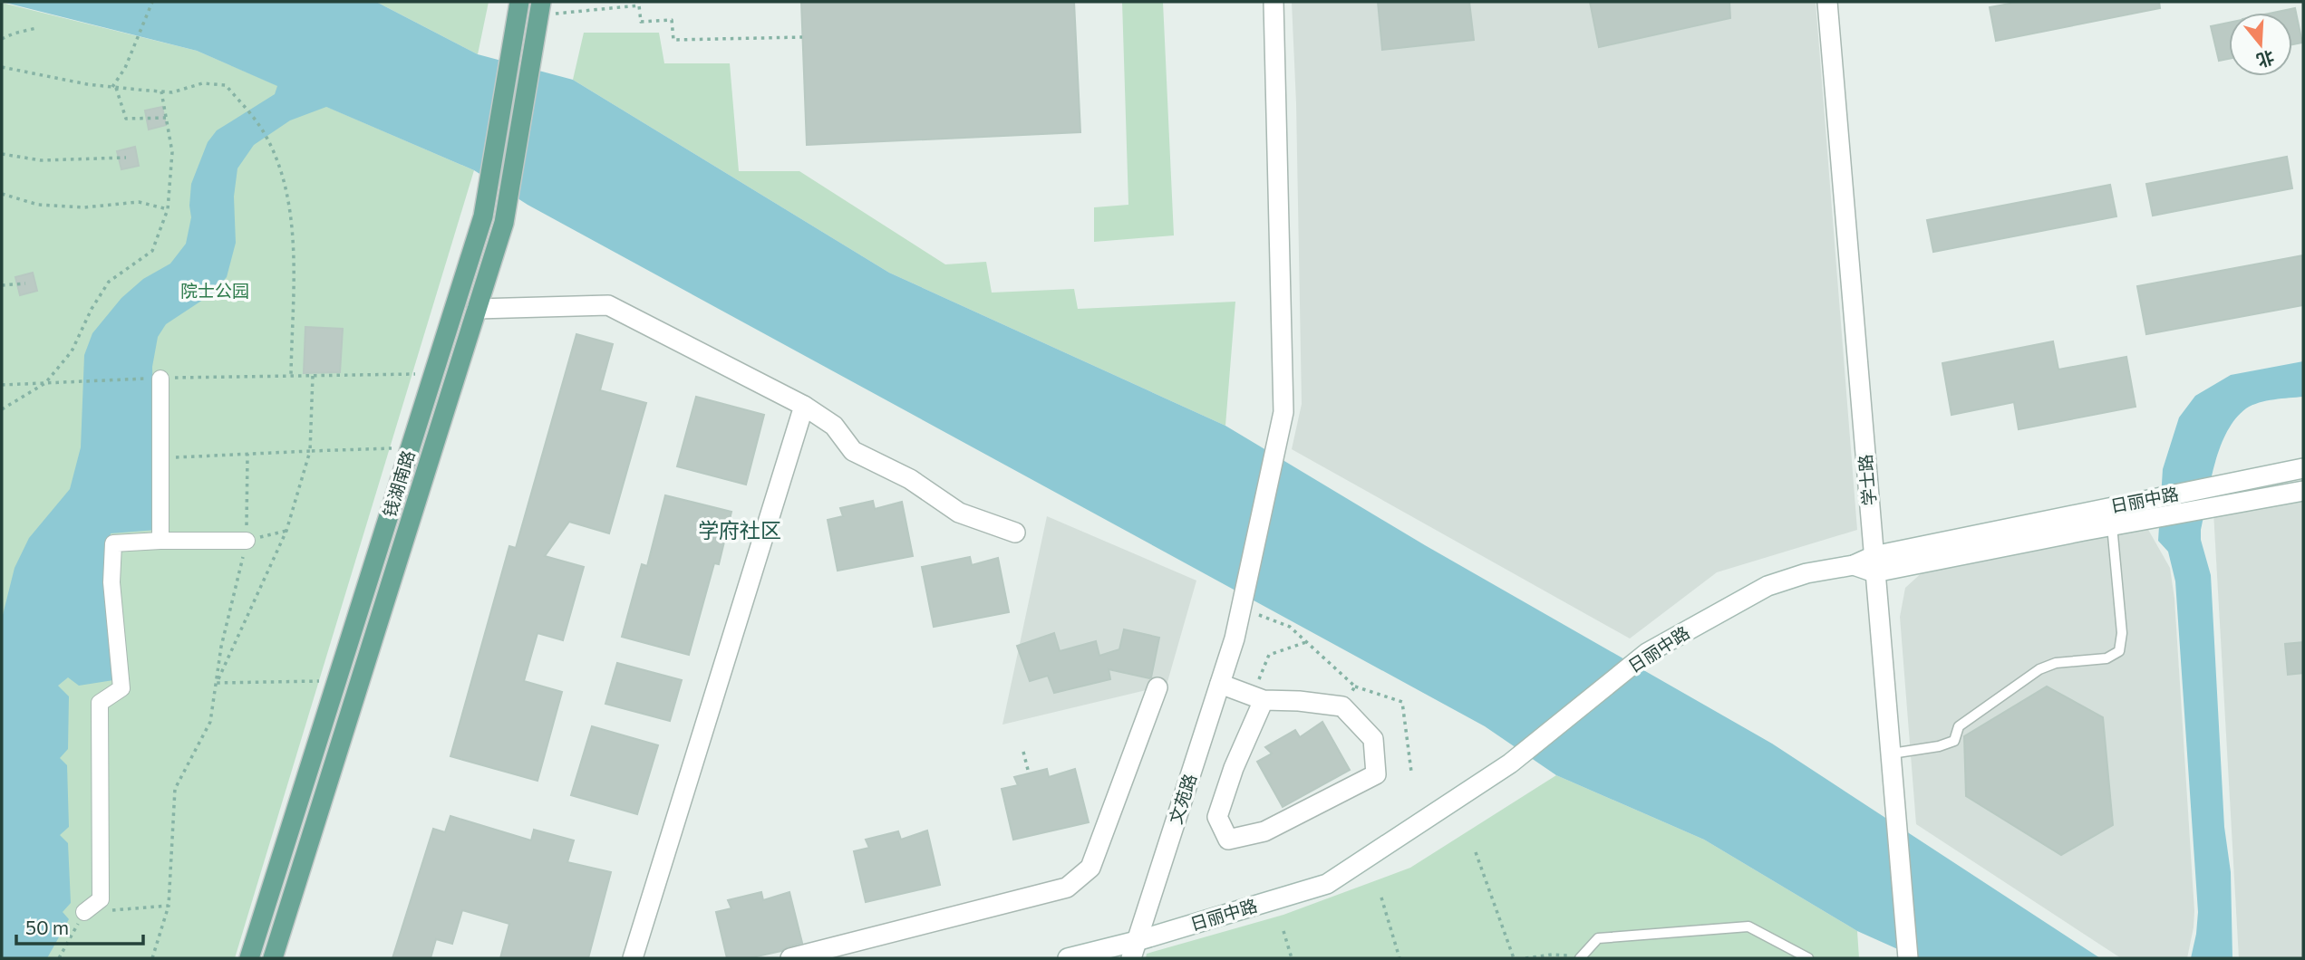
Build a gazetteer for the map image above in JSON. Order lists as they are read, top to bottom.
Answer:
{
  "streets": {
    "main road": ["钱湖南路"],
    "street": ["学士路", "日丽中路", "文苑路"]
  },
  "crossings": [
    ["学士路", "日丽中路"],
    ["日丽中路", "文苑路"]
  ],
  "districts": ["学府社区"],
  "parks": ["院士公园"],
  "scale_bar": "50 m",
  "north": "bottom"
}
